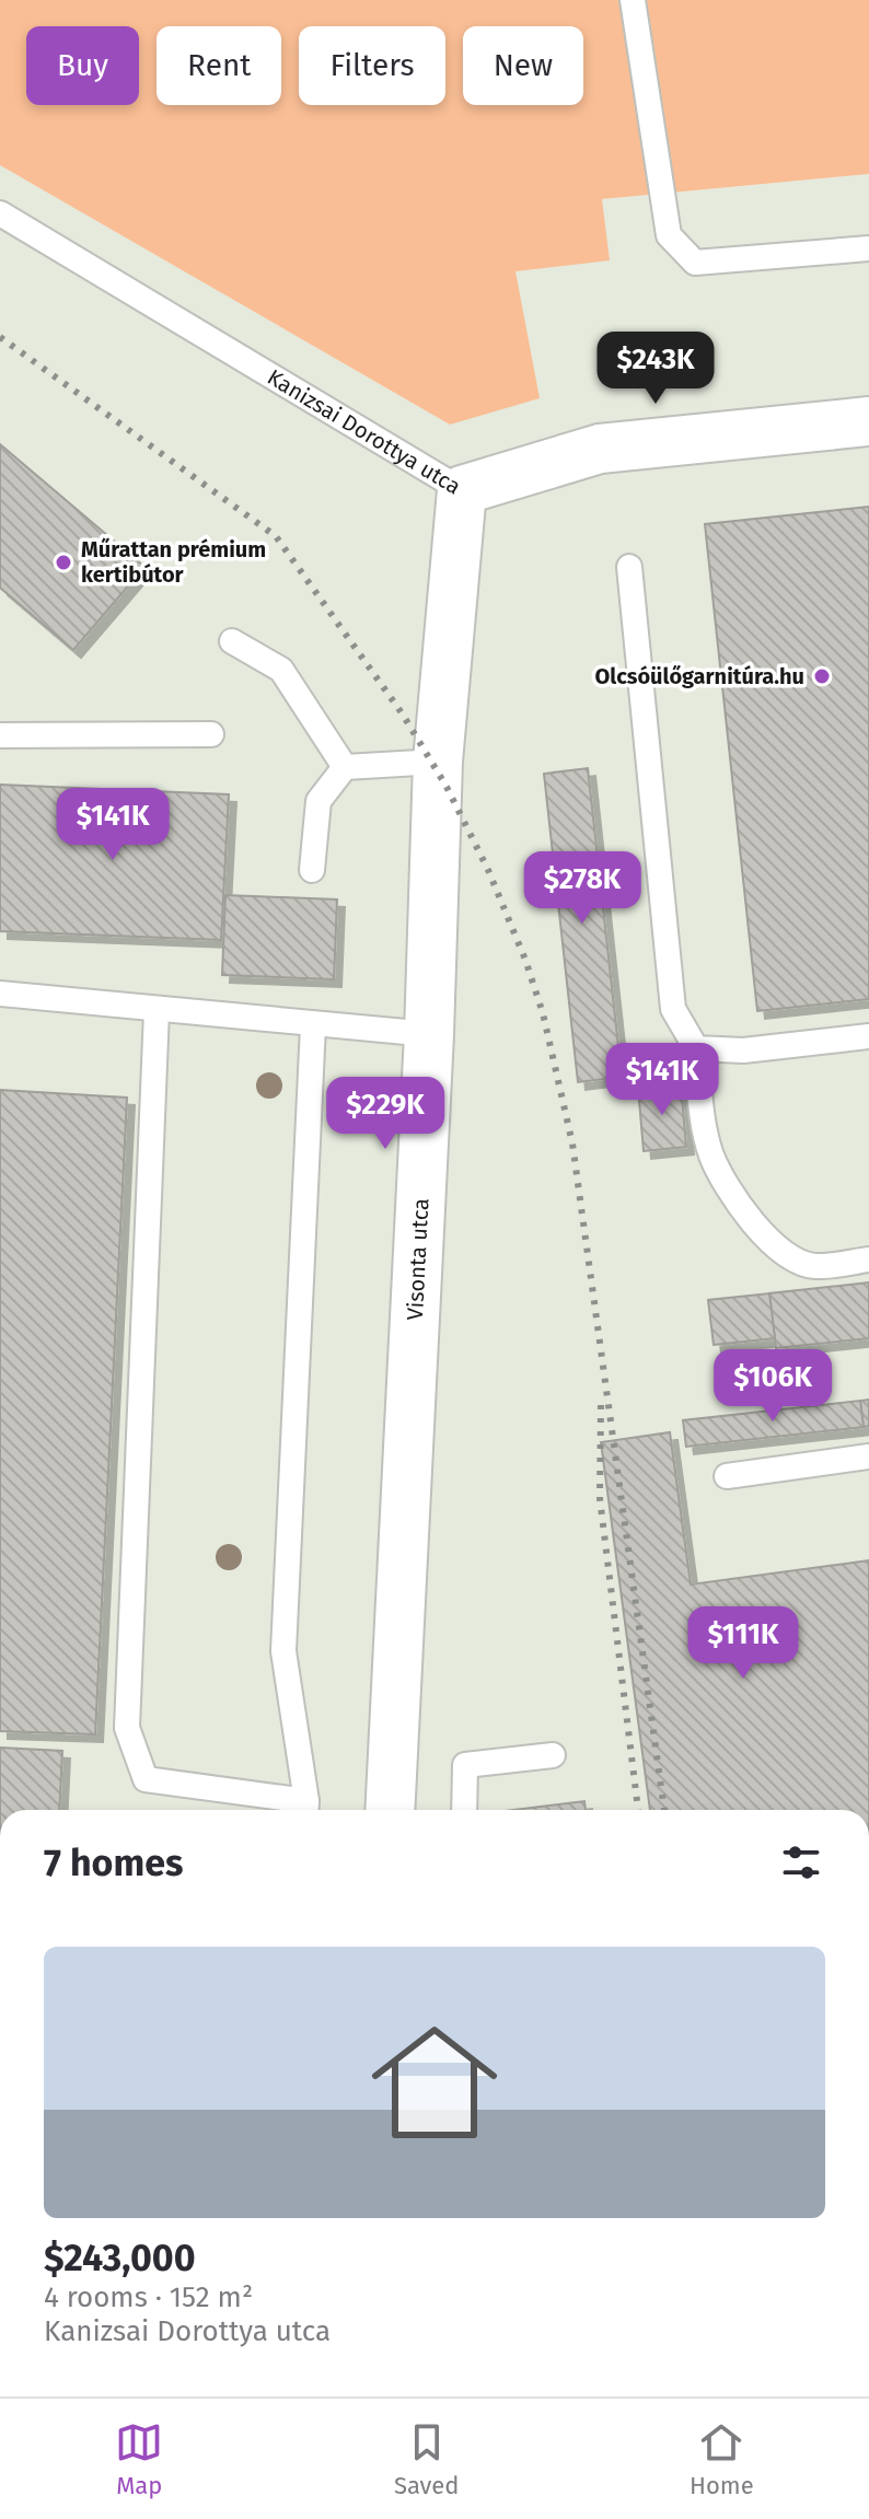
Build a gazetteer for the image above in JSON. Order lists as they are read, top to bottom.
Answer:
{
  "streets": {
    "street": ["Kanizsai Dorottya utca", "Visonta utca"]
  },
  "crossings": [
    ["Kanizsai Dorottya utca", "Visonta utca"]
  ],
  "places": ["Műrattan prémium kertibútor", "Olcsóülőgarnitúra.hu"],
  "page": {
    "chip": [
      "Buy",
      "Rent",
      "Filters",
      "New"
    ],
    "price": [
      "$243K",
      "$141K",
      "$278K",
      "$141K",
      "$229K",
      "$106K",
      "$111K"
    ],
    "heading": "7 homes",
    "list": [
      {
        "name": "$243,000",
        "note": "4 rooms · 152 m² · Kanizsai Dorottya utca"
      }
    ],
    "tabs": ["Map", "Saved", "Home"]
  }
}
